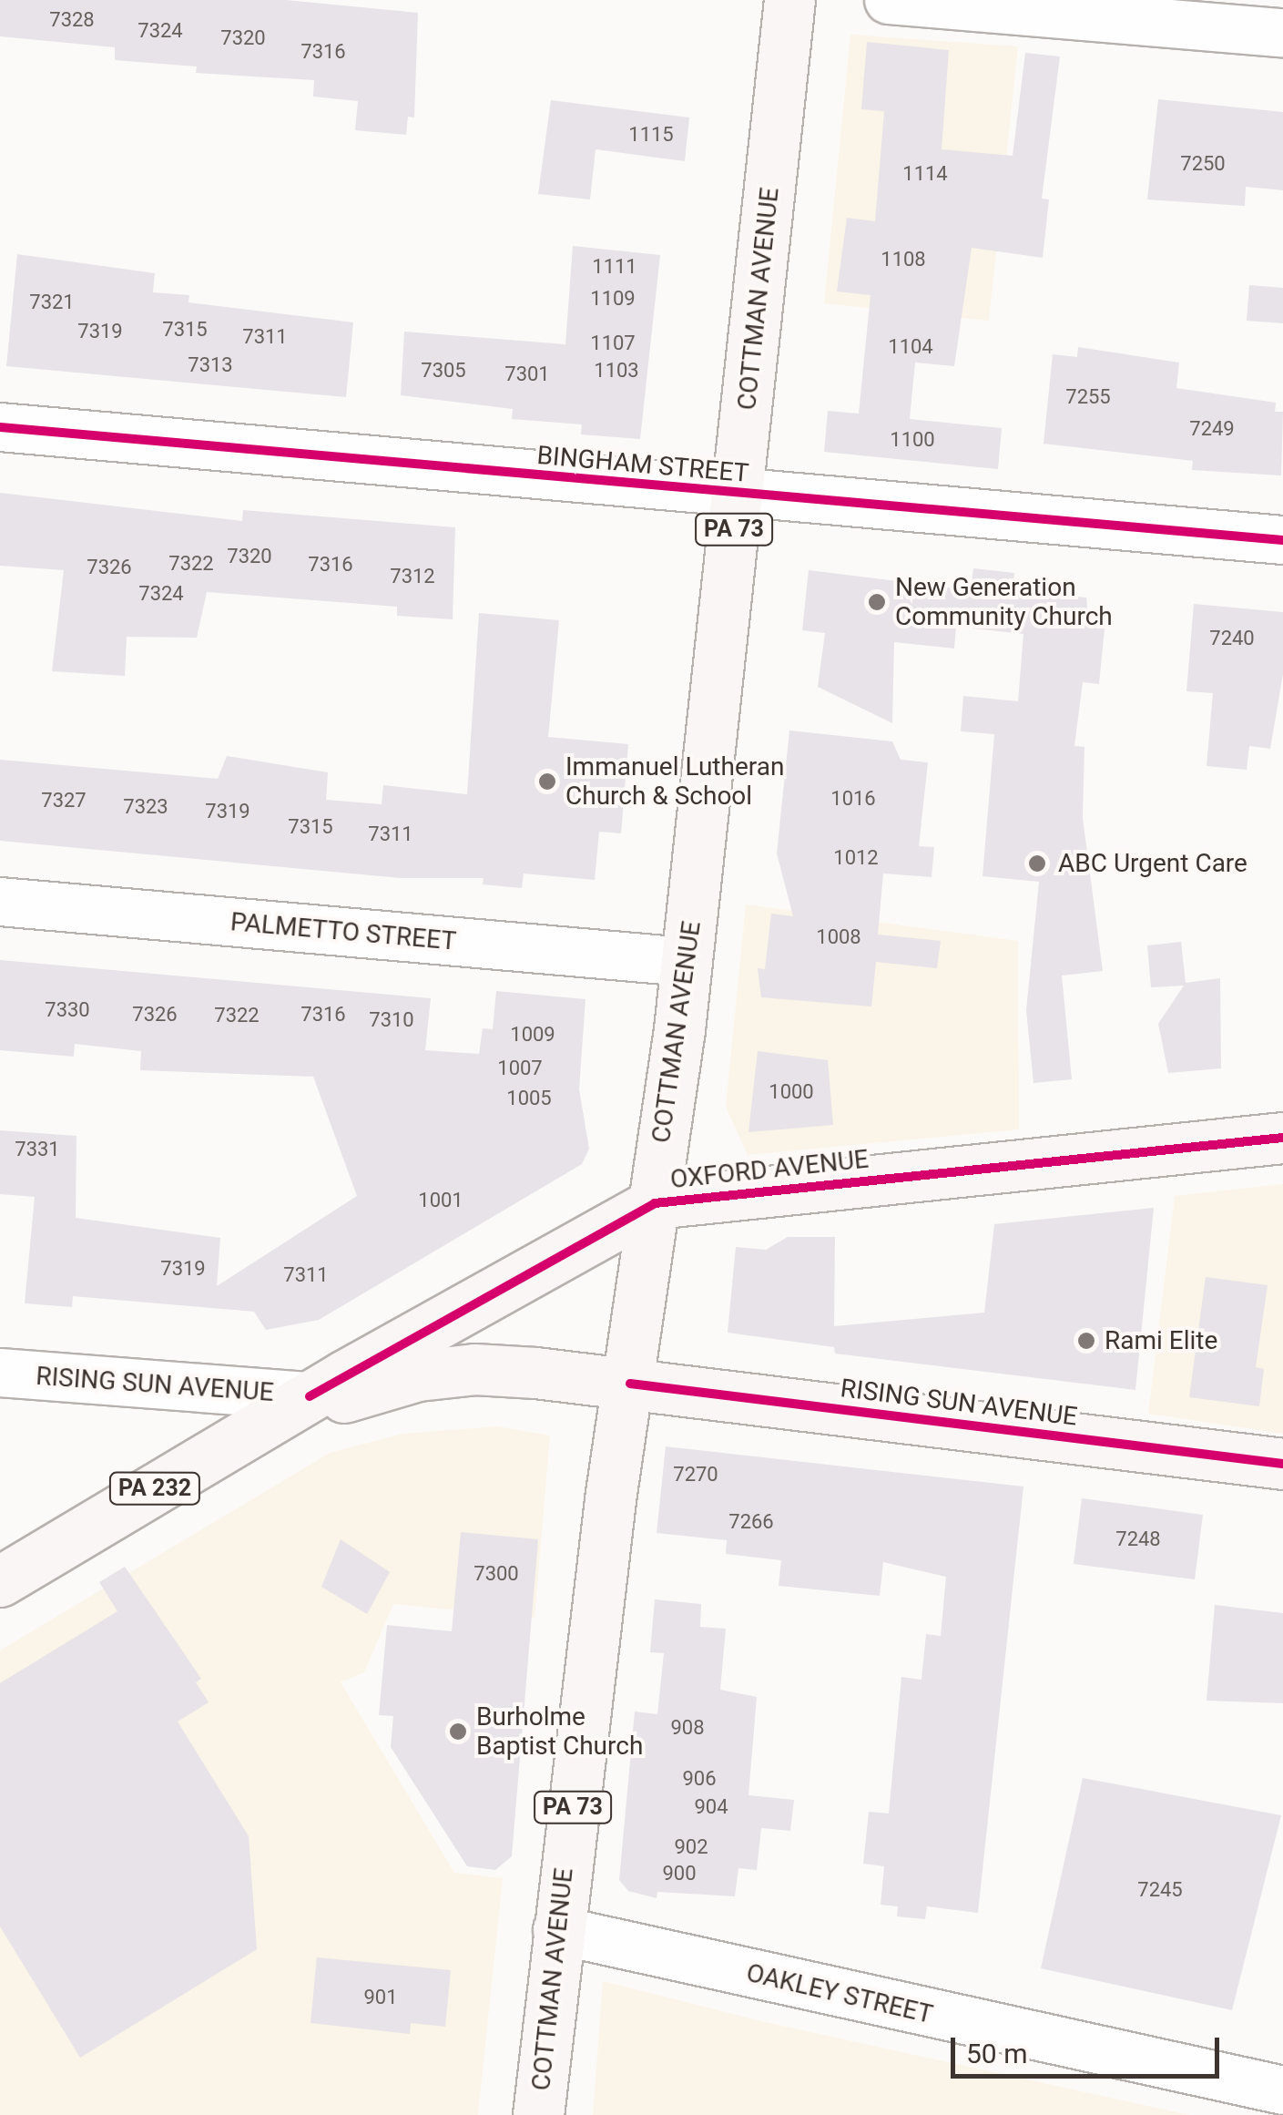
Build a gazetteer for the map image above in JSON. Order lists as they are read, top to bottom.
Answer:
{
  "streets": {
    "main road": [
      "COTTMAN AVENUE",
      "PA 73",
      "OXFORD AVENUE",
      "RISING SUN AVENUE",
      "PA 232"
    ],
    "street": ["BINGHAM STREET", "PALMETTO STREET", "OAKLEY STREET"]
  },
  "crossings": [
    ["COTTMAN AVENUE", "BINGHAM STREET"],
    ["COTTMAN AVENUE", "PALMETTO STREET"],
    ["COTTMAN AVENUE", "OXFORD AVENUE"],
    ["COTTMAN AVENUE", "RISING SUN AVENUE"],
    ["COTTMAN AVENUE", "OAKLEY STREET"],
    ["OXFORD AVENUE", "RISING SUN AVENUE"]
  ],
  "places": [
    "New Generation Community Church",
    "Immanuel Lutheran Church & School",
    "ABC Urgent Care",
    "Rami Elite",
    "Burholme Baptist Church"
  ],
  "house_numbers": [
    "7328",
    "7324",
    "7320",
    "7316",
    "1115",
    "7250",
    "1114",
    "1108",
    "1111",
    "1109",
    "7321",
    "7315",
    "7319",
    "7311",
    "1107",
    "1104",
    "7313",
    "7305",
    "1103",
    "7301",
    "7255",
    "7249",
    "1100",
    "7320",
    "7322",
    "7316",
    "7326",
    "7312",
    "7324",
    "7240",
    "1016",
    "7327",
    "7323",
    "7319",
    "7315",
    "7311",
    "1012",
    "1008",
    "7330",
    "7326",
    "7316",
    "7322",
    "7310",
    "1009",
    "1007",
    "1000",
    "1005",
    "7331",
    "1001",
    "7319",
    "7311",
    "7270",
    "7266",
    "7248",
    "7300",
    "908",
    "906",
    "904",
    "902",
    "900",
    "7245",
    "901"
  ],
  "scale_bar": "50 m"
}
